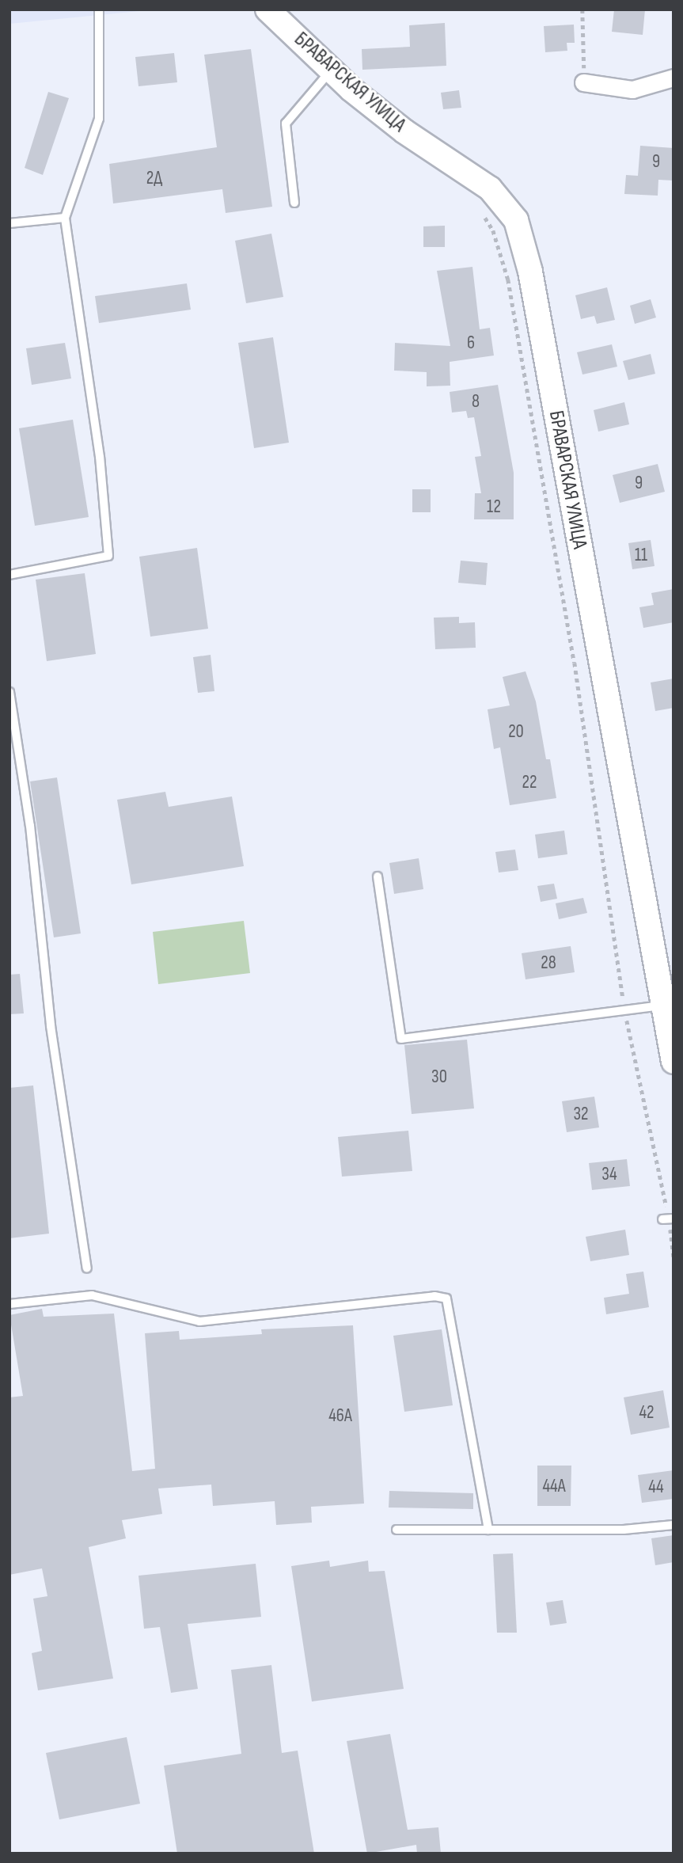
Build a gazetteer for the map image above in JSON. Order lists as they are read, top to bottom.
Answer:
{
  "streets": {
    "main road": ["БРАВАРСКАЯ УЛИЦА"]
  },
  "house_numbers": [
    "9",
    "2Д",
    "6",
    "8",
    "9",
    "12",
    "11",
    "20",
    "22",
    "28",
    "30",
    "32",
    "34",
    "42",
    "46А",
    "44А",
    "44"
  ]
}
